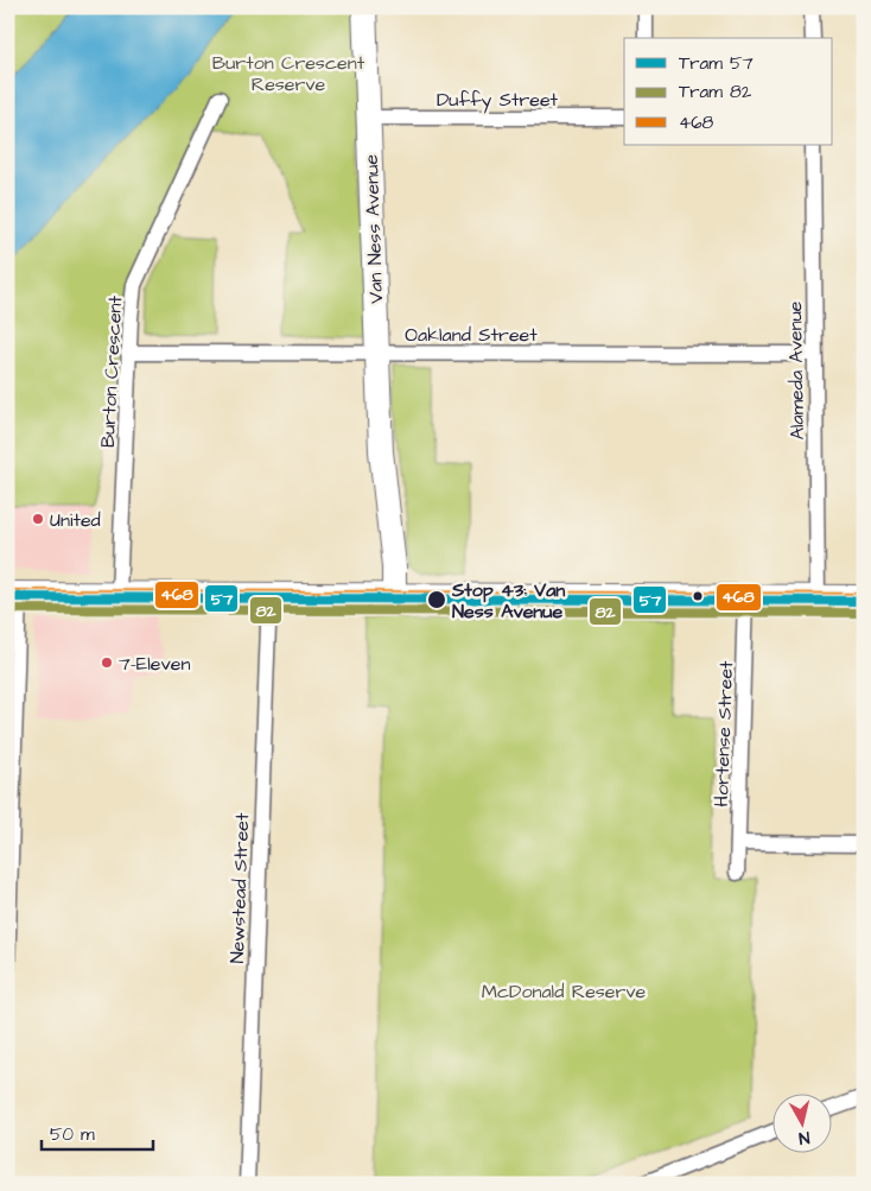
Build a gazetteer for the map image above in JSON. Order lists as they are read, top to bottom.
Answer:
{
  "streets": {
    "main road": ["Van Ness Avenue"],
    "street": [
      "Duffy Street",
      "Oakland Street",
      "Alameda Avenue",
      "Burton Crescent",
      "Hortense Street",
      "Newstead Street"
    ]
  },
  "crossings": [
    ["Duffy Street", "Van Ness Avenue"],
    ["Van Ness Avenue", "Oakland Street"],
    ["Oakland Street", "Alameda Avenue"],
    ["Oakland Street", "Burton Crescent"]
  ],
  "parks": ["Burton Crescent Reserve", "McDonald Reserve"],
  "places": ["United", "Stop 43: Van Ness Avenue", "7-Eleven"],
  "lines": ["transit line 468", "tram line 57", "tram line 82"],
  "legend": ["Tram 57", "Tram 82", "468"],
  "scale_bar": "50 m",
  "north": "bottom"
}
